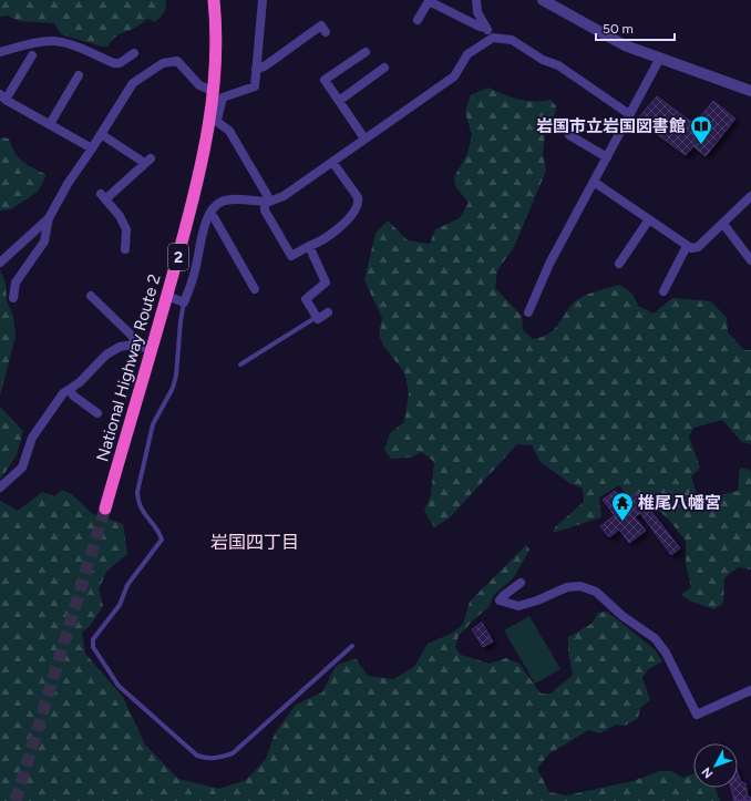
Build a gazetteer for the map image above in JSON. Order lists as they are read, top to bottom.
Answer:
{
  "streets": {
    "highway": ["2", "National Highway Route 2"]
  },
  "districts": ["岩国四丁目"],
  "places": {
    "library": ["岩国市立岩国図書館"],
    "temple": ["椎尾八幡宮"]
  },
  "scale_bar": "50 m",
  "north": "bottom left"
}
